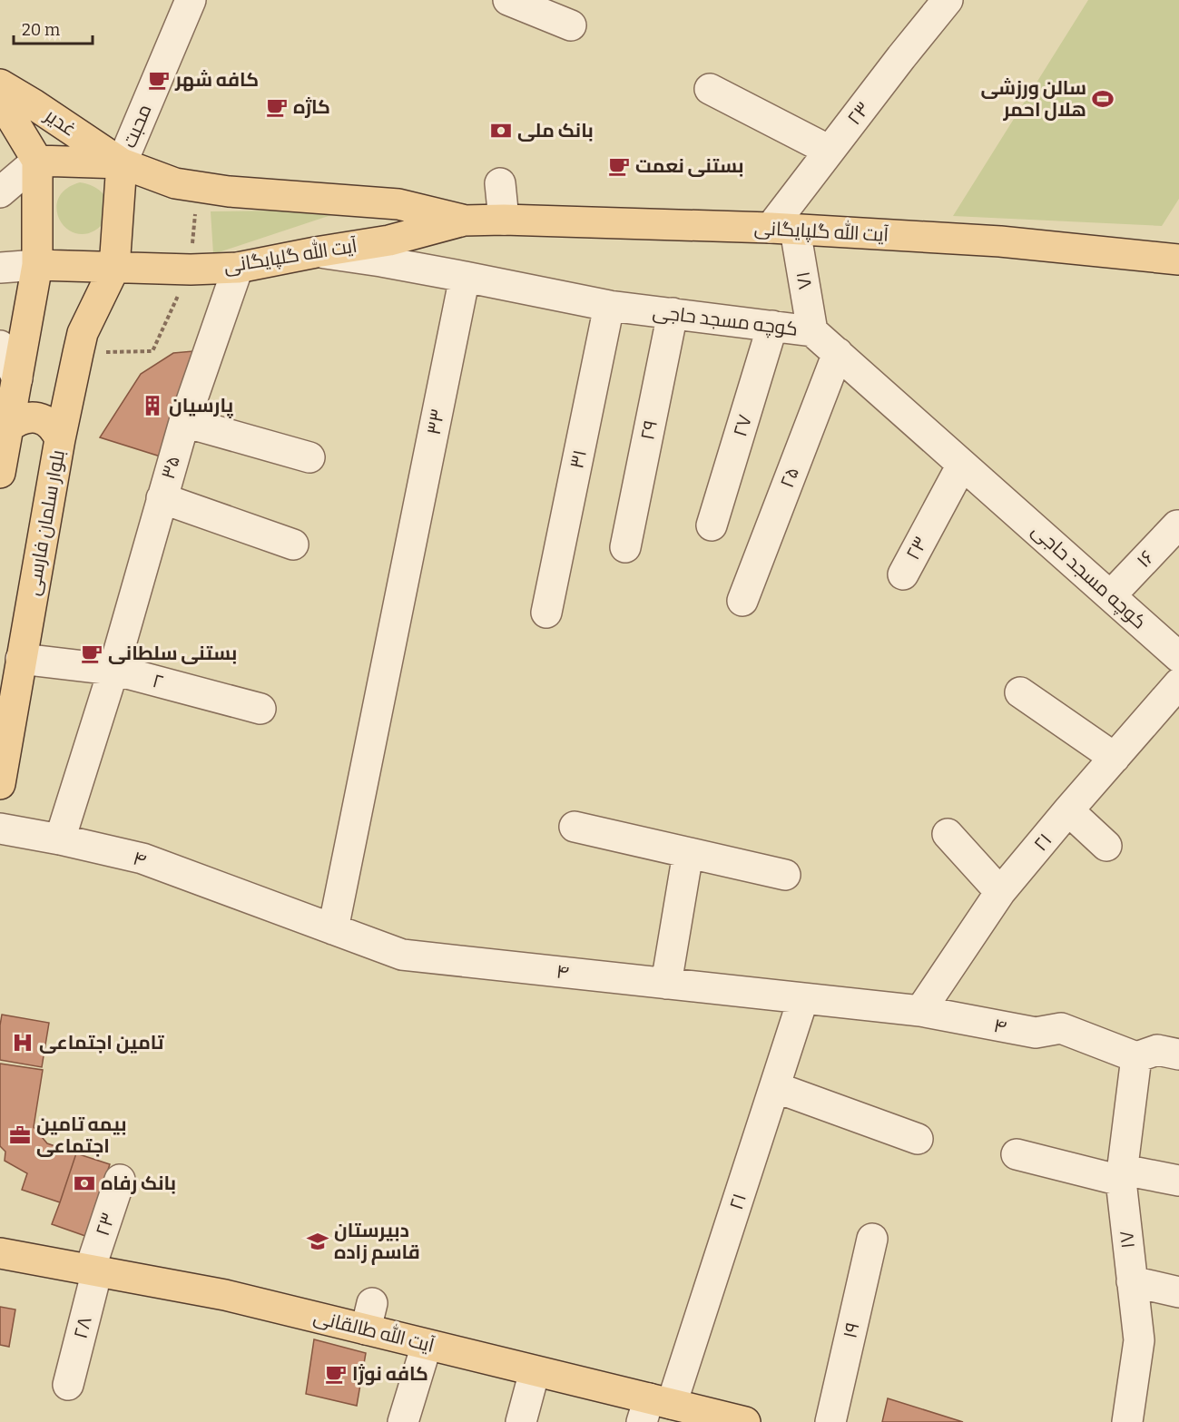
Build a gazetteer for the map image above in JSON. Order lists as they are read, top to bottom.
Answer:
{
  "streets": {
    "main road": [
      "غدیر",
      "آیت الله گلپایگانی",
      "بلوار سلمان فارسی",
      "آیت الله طالقانی"
    ],
    "street": [
      "۲۳",
      "محبت",
      "۱۸",
      "کوچه مسجد حاجی",
      "۳۳",
      "۲۷",
      "۲۹",
      "۳۱",
      "۳۵",
      "۲۵",
      "۱۶",
      "۲",
      "۲۱",
      "۴",
      "۱۷",
      "۲۸",
      "۱۹"
    ]
  },
  "crossings": [
    ["۲۳", "آیت الله گلپایگانی"],
    ["۲۳", "۱۸"],
    ["۲۳", "کوچه مسجد حاجی"],
    ["۲۳", "۲۸"],
    ["۲۳", "آیت الله طالقانی"],
    ["غدیر", "محبت"],
    ["غدیر", "آیت الله گلپایگانی"],
    ["محبت", "آیت الله گلپایگانی"],
    ["آیت الله گلپایگانی", "۱۸"],
    ["آیت الله گلپایگانی", "کوچه مسجد حاجی"],
    ["آیت الله گلپایگانی", "۳۵"],
    ["آیت الله گلپایگانی", "بلوار سلمان فارسی"],
    ["۱۸", "کوچه مسجد حاجی"],
    ["کوچه مسجد حاجی", "۳۳"],
    ["کوچه مسجد حاجی", "۲۷"],
    ["کوچه مسجد حاجی", "۲۹"],
    ["کوچه مسجد حاجی", "۳۱"],
    ["کوچه مسجد حاجی", "۲۵"],
    ["کوچه مسجد حاجی", "۱۶"],
    ["۳۳", "۴"],
    ["۳۵", "۲"],
    ["۳۵", "۴"],
    ["بلوار سلمان فارسی", "۲"],
    ["۲۱", "۴"],
    ["۲۱", "آیت الله طالقانی"],
    ["۴", "۱۷"],
    ["۲۸", "آیت الله طالقانی"]
  ],
  "places": {
    "cafe": [
      "کافه شهر",
      "کاژه",
      "بستنی نعمت",
      "بستنی سلطانی",
      "کافه نوژا"
    ],
    "sports": ["سالن ورزشی هلال احمر"],
    "bank": ["بانک ملی", "بانک رفاه"],
    "building": ["پارسیان"],
    "hospital": ["تامین اجتماعی"],
    "office": ["بیمه تامین اجتماعی"],
    "school or university": ["دبیرستان قاسم زاده"]
  },
  "scale_bar": "20 m"
}
